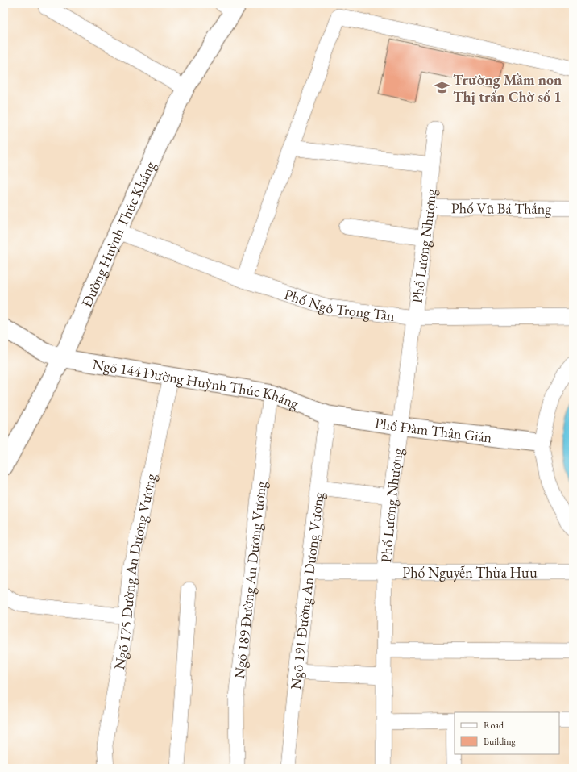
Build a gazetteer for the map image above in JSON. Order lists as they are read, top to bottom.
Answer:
{
  "streets": {
    "street": [
      "Phố Vũ Bá Thắng",
      "Đường Huỳnh Thúc Kháng",
      "Phố Lương Nhượng",
      "Phố Ngô Trọng Tân",
      "Ngõ 144 Đường Huỳnh Thúc Kháng",
      "Phố Đàm Thận Giản",
      "Ngõ 175 Đường An Dương Vương",
      "Phố Nguyễn Thừa Hưu",
      "Ngõ 189 Đường An Dương Vương",
      "Ngõ 191 Đường An Dương Vương"
    ]
  },
  "crossings": [
    ["Phố Vũ Bá Thắng", "Phố Lương Nhượng"],
    ["Đường Huỳnh Thúc Kháng", "Phố Ngô Trọng Tân"],
    ["Đường Huỳnh Thúc Kháng", "Ngõ 144 Đường Huỳnh Thúc Kháng"],
    ["Phố Lương Nhượng", "Phố Ngô Trọng Tân"],
    ["Phố Lương Nhượng", "Phố Đàm Thận Giản"],
    ["Phố Lương Nhượng", "Phố Nguyễn Thừa Hưu"],
    ["Ngõ 144 Đường Huỳnh Thúc Kháng", "Phố Đàm Thận Giản"],
    ["Ngõ 144 Đường Huỳnh Thúc Kháng", "Ngõ 175 Đường An Dương Vương"],
    ["Ngõ 144 Đường Huỳnh Thúc Kháng", "Ngõ 189 Đường An Dương Vương"],
    ["Ngõ 144 Đường Huỳnh Thúc Kháng", "Ngõ 191 Đường An Dương Vương"],
    ["Phố Đàm Thận Giản", "Ngõ 191 Đường An Dương Vương"],
    ["Phố Nguyễn Thừa Hưu", "Ngõ 191 Đường An Dương Vương"]
  ],
  "places": {
    "school or university": ["Trường Mầm non Thị trấn Chờ số 1"]
  },
  "legend": ["Road", "Building"]
}
